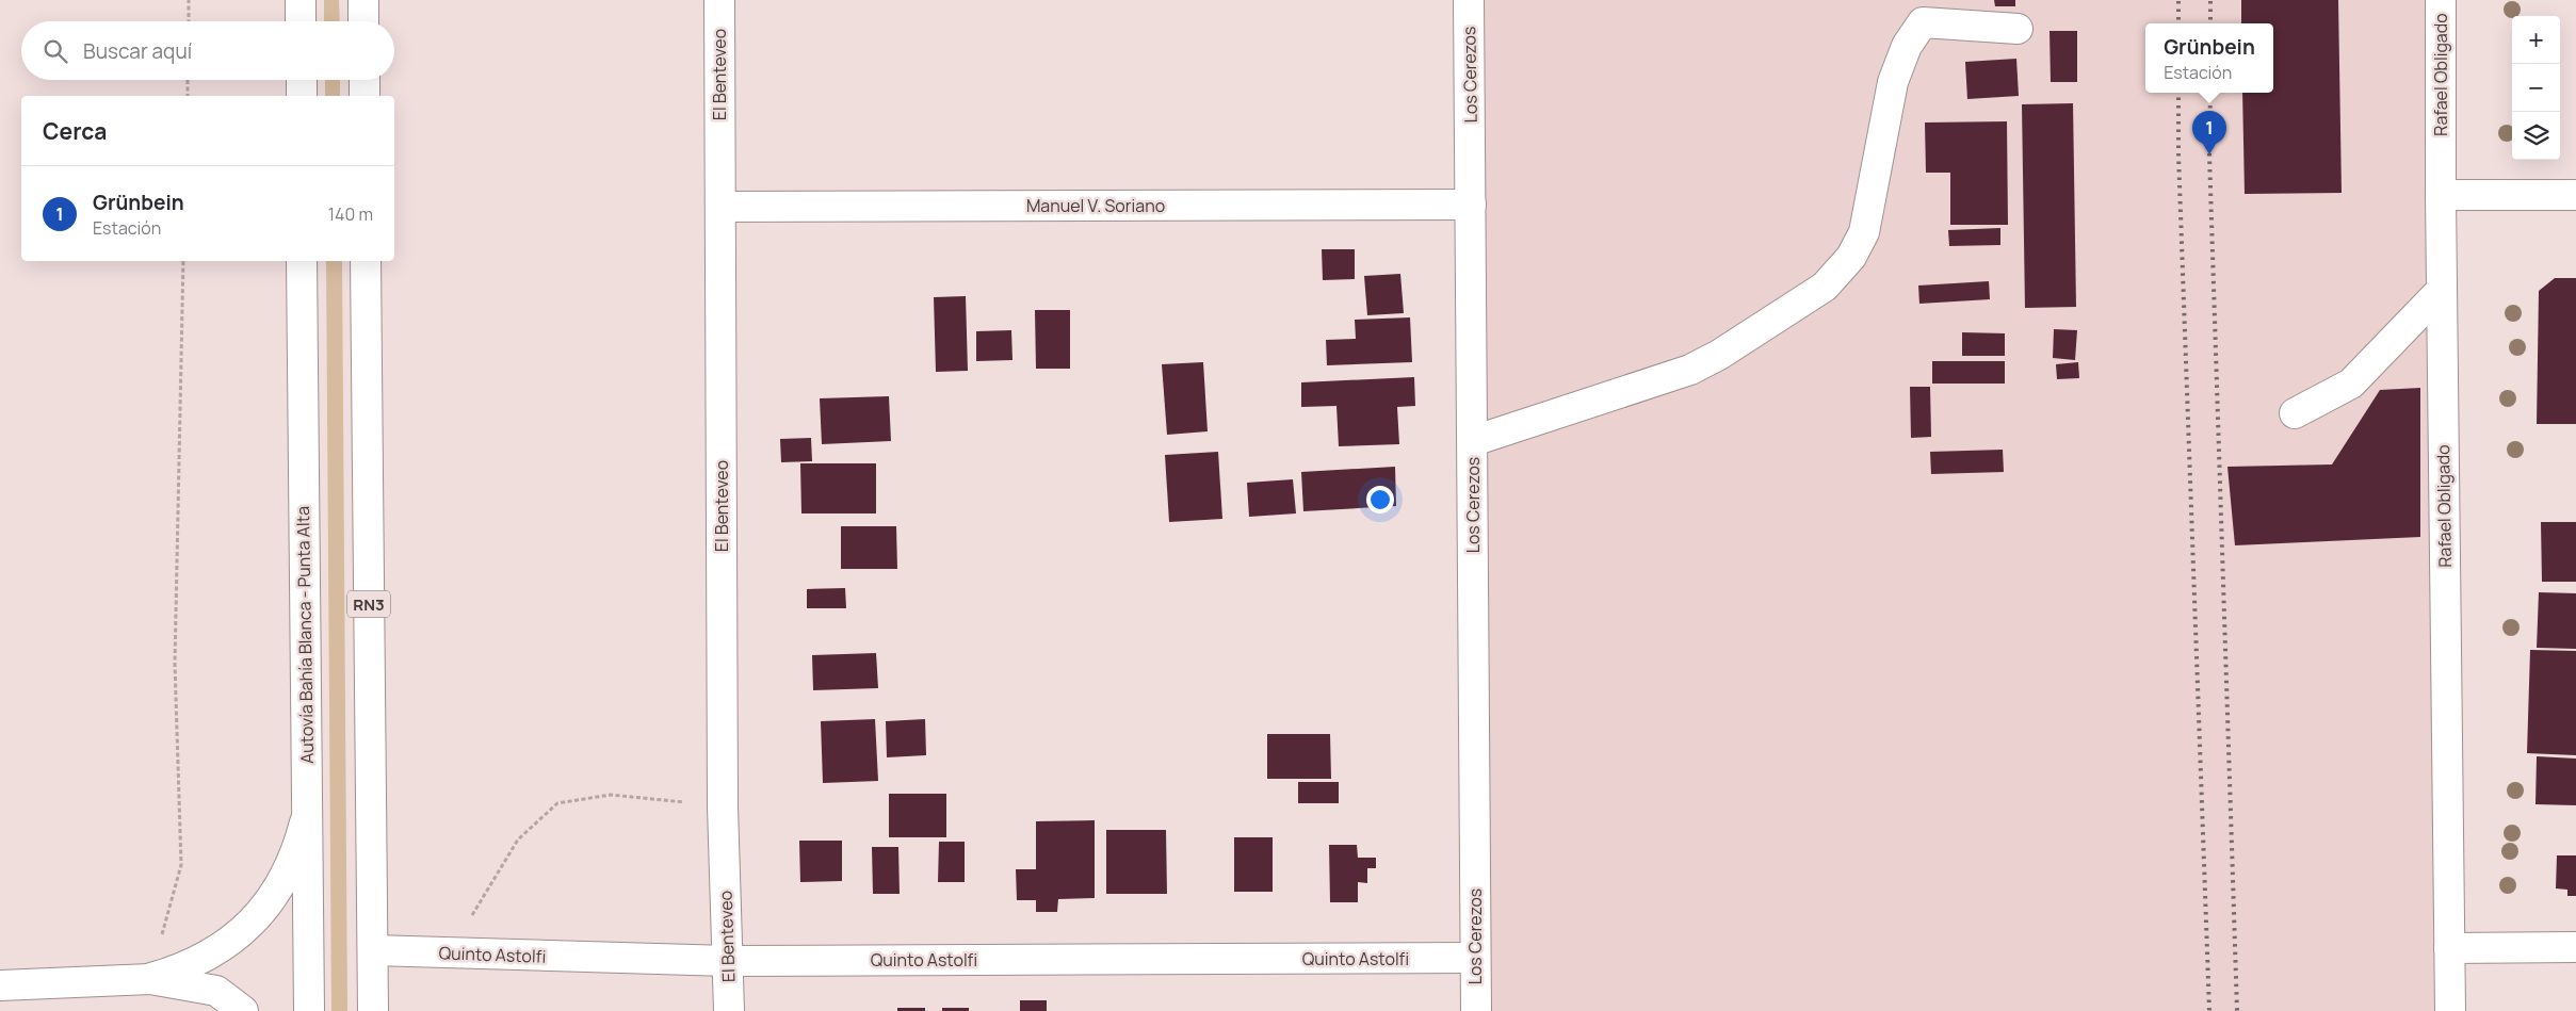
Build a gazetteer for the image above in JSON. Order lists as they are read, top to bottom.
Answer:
{
  "streets": {
    "main road": [
      "El Benteveo",
      "Los Cerezos",
      "Rafael Obligado",
      "Manuel V. Soriano",
      "RN3",
      "Autovía Bahía Blanca - Punta Alta",
      "Quinto Astolfi"
    ]
  },
  "crossings": [
    ["El Benteveo", "Manuel V. Soriano"],
    ["El Benteveo", "Quinto Astolfi"],
    ["Los Cerezos", "Manuel V. Soriano"],
    ["Los Cerezos", "Quinto Astolfi"],
    ["RN3", "Quinto Astolfi"]
  ],
  "page": {
    "map_buttons": ["+", "−"],
    "search": "Buscar aquí",
    "popup": ["Grünbein", "Estación"],
    "heading": "Cerca",
    "pins": "1",
    "list": [
      {
        "mark": "1",
        "name": "Grünbein",
        "note": "Estación",
        "value": "140 m"
      }
    ]
  }
}
